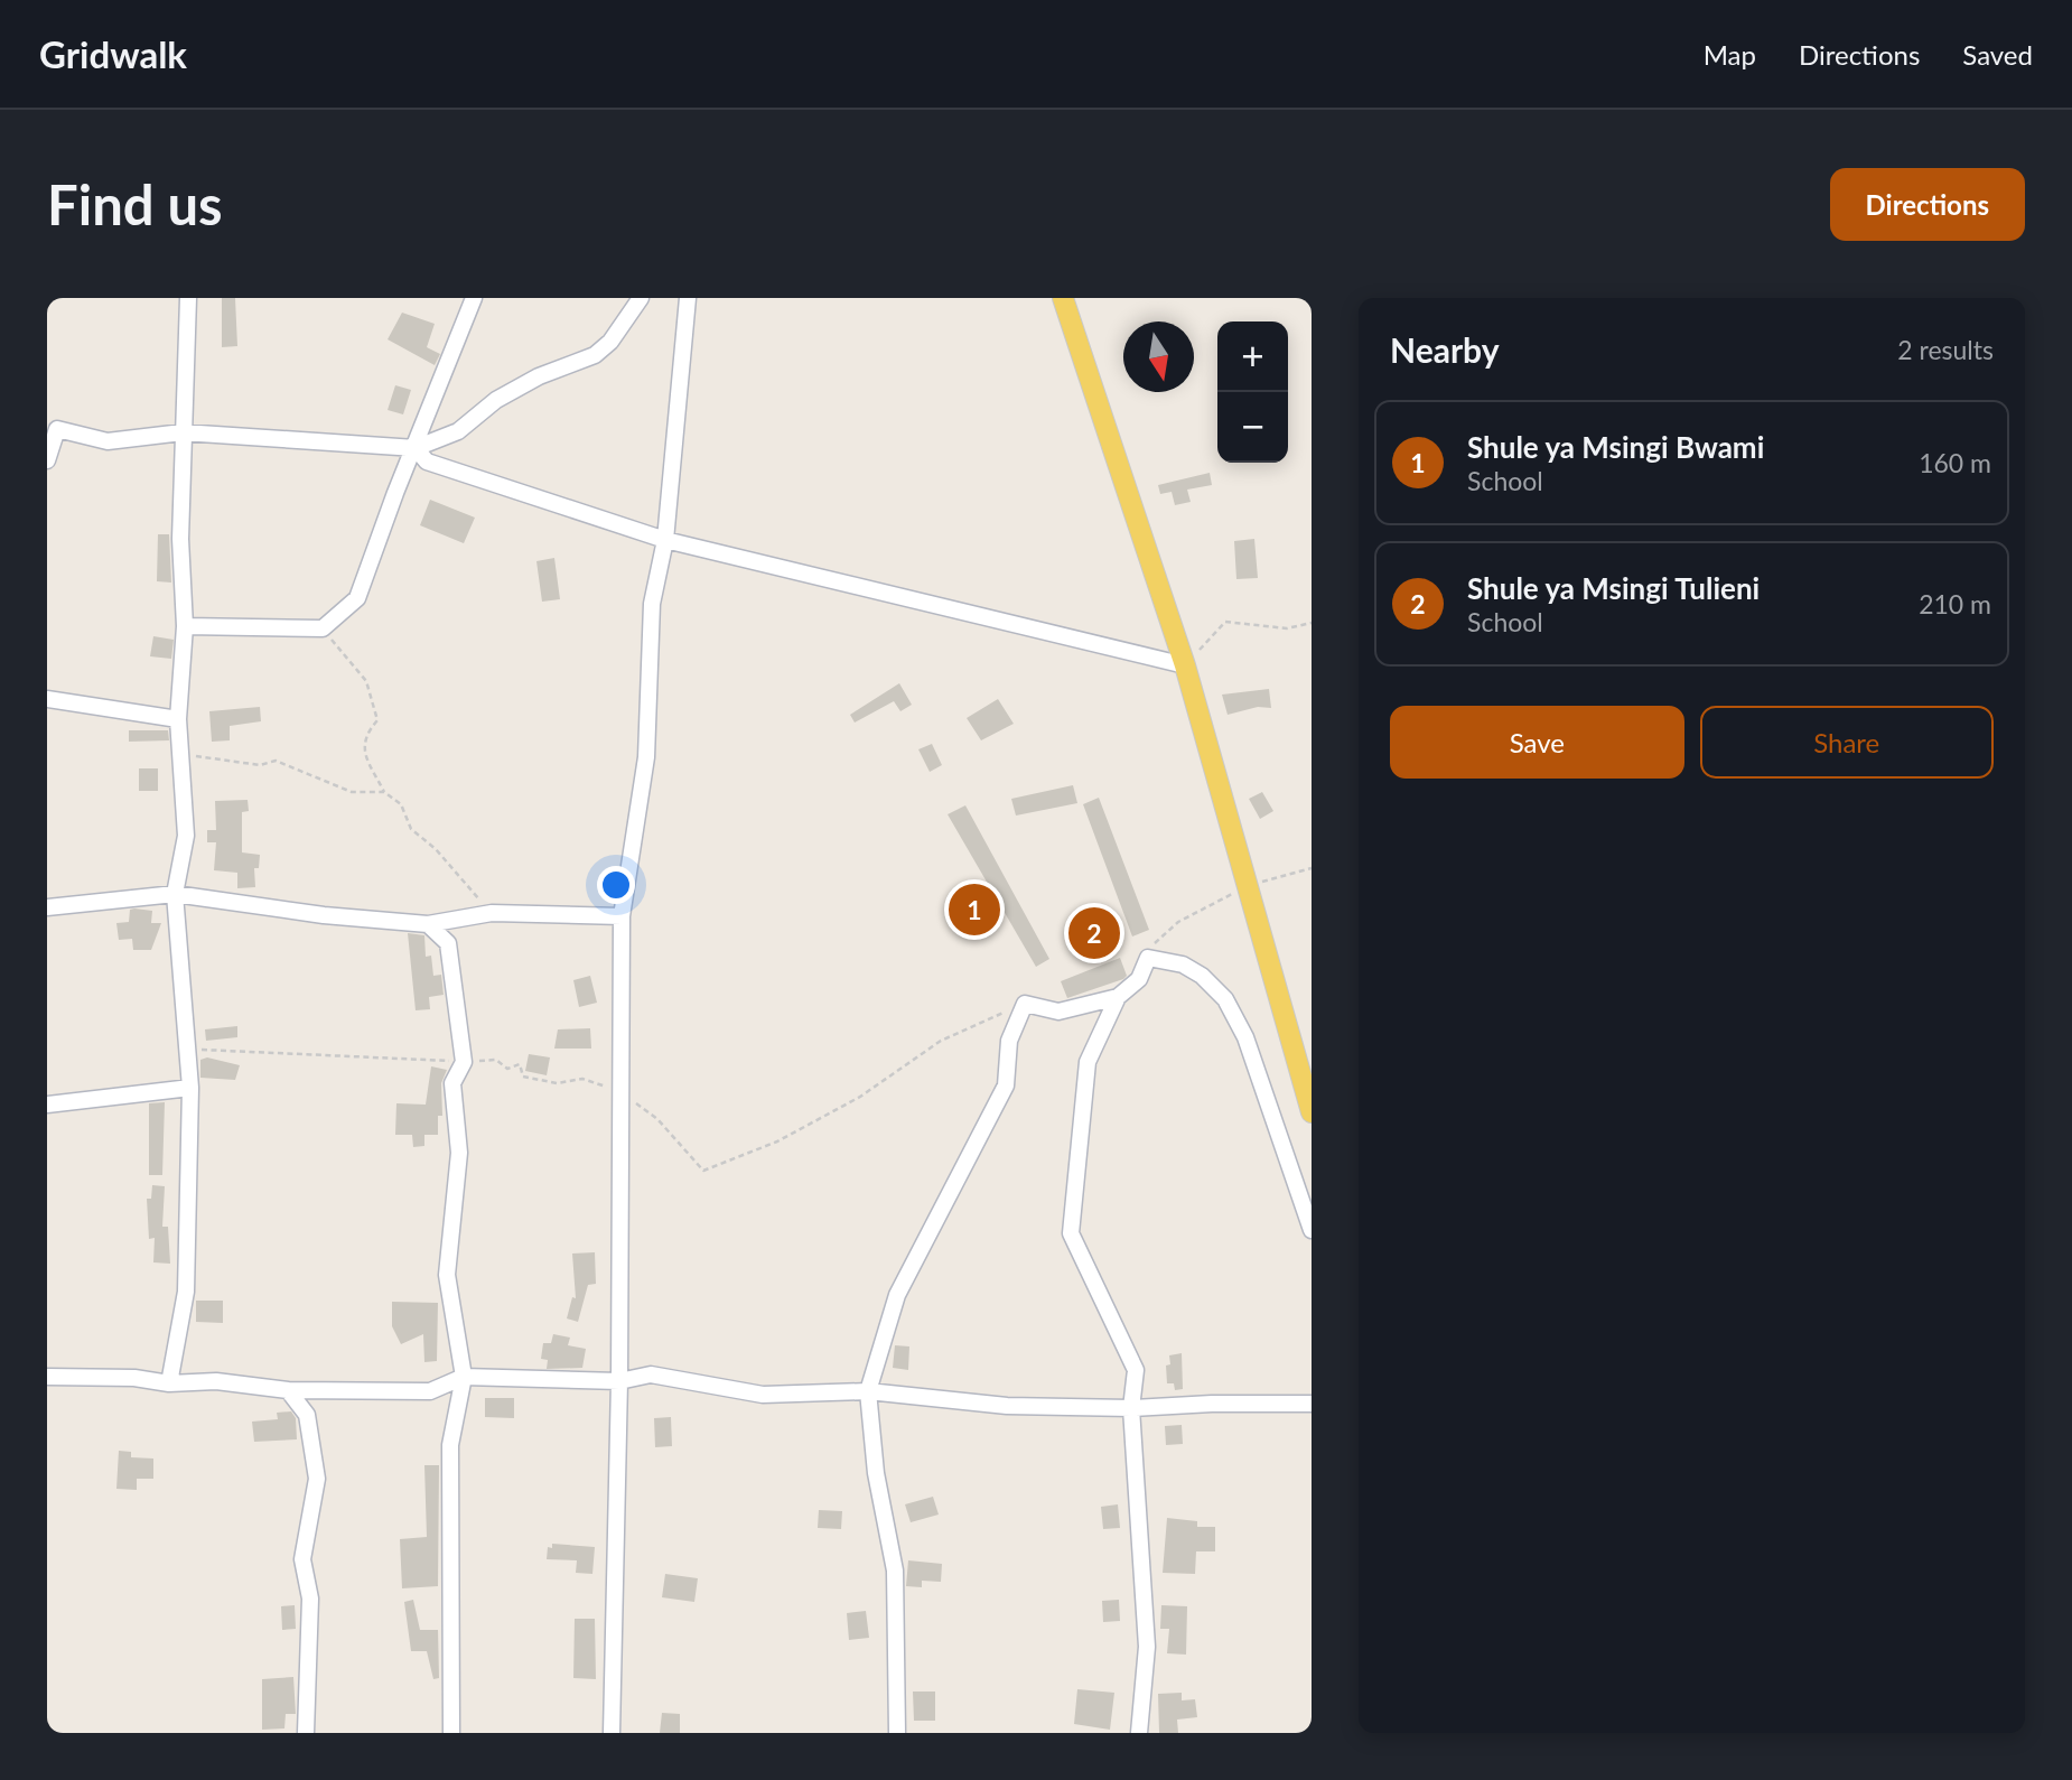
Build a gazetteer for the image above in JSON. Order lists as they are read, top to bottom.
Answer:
{
  "north": "bottom",
  "page": {
    "header": "Gridwalk",
    "nav": ["Map", "Directions", "Saved"],
    "buttons": [
      "Directions",
      ["Save", "Share"]
    ],
    "title": "Find us",
    "heading": ["Nearby", "2 results"],
    "map_buttons": ["+", "−"],
    "list": [
      {
        "mark": "1",
        "name": "Shule ya Msingi Bwami",
        "note": "School",
        "value": "160 m"
      },
      {
        "mark": "2",
        "name": "Shule ya Msingi Tulieni",
        "note": "School",
        "value": "210 m"
      }
    ],
    "pins": ["1", "2"]
  }
}
